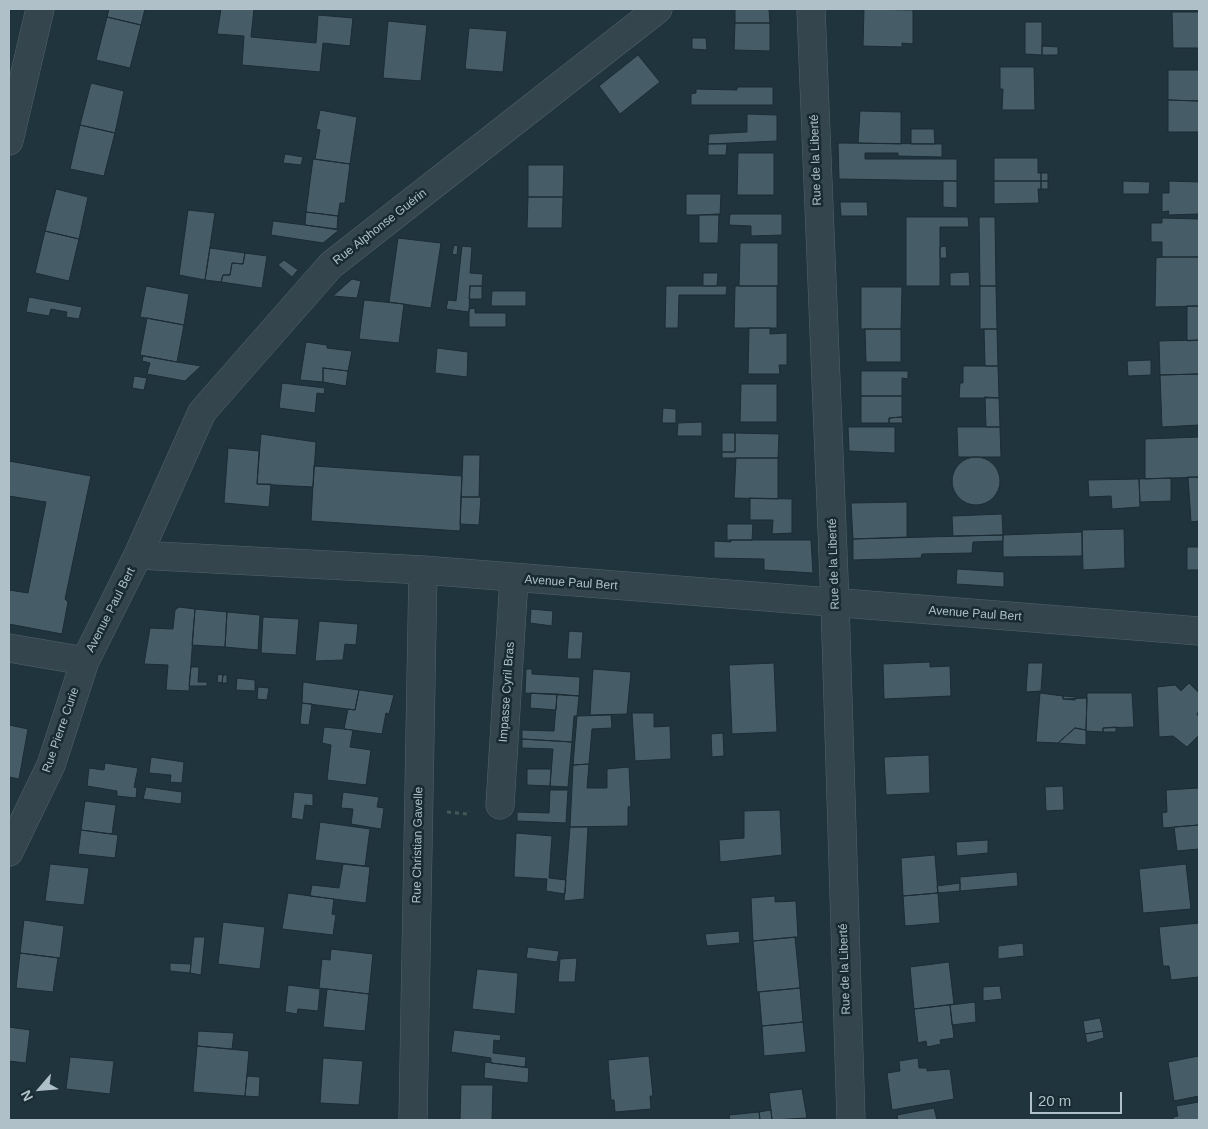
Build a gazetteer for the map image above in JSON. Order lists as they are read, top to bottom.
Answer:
{
  "streets": {
    "street": [
      "Rue de la Liberté",
      "Rue Alphonse Guérin",
      "Avenue Paul Bert",
      "Impasse Cyril Bras",
      "Rue Pierre Curie",
      "Rue Christian Gavelle"
    ]
  },
  "crossings": [
    ["Rue de la Liberté", "Avenue Paul Bert"],
    ["Rue Alphonse Guérin", "Avenue Paul Bert"],
    ["Avenue Paul Bert", "Impasse Cyril Bras"],
    ["Avenue Paul Bert", "Rue Pierre Curie"],
    ["Avenue Paul Bert", "Rue Christian Gavelle"]
  ],
  "scale_bar": "20 m",
  "north": "bottom left"
}
